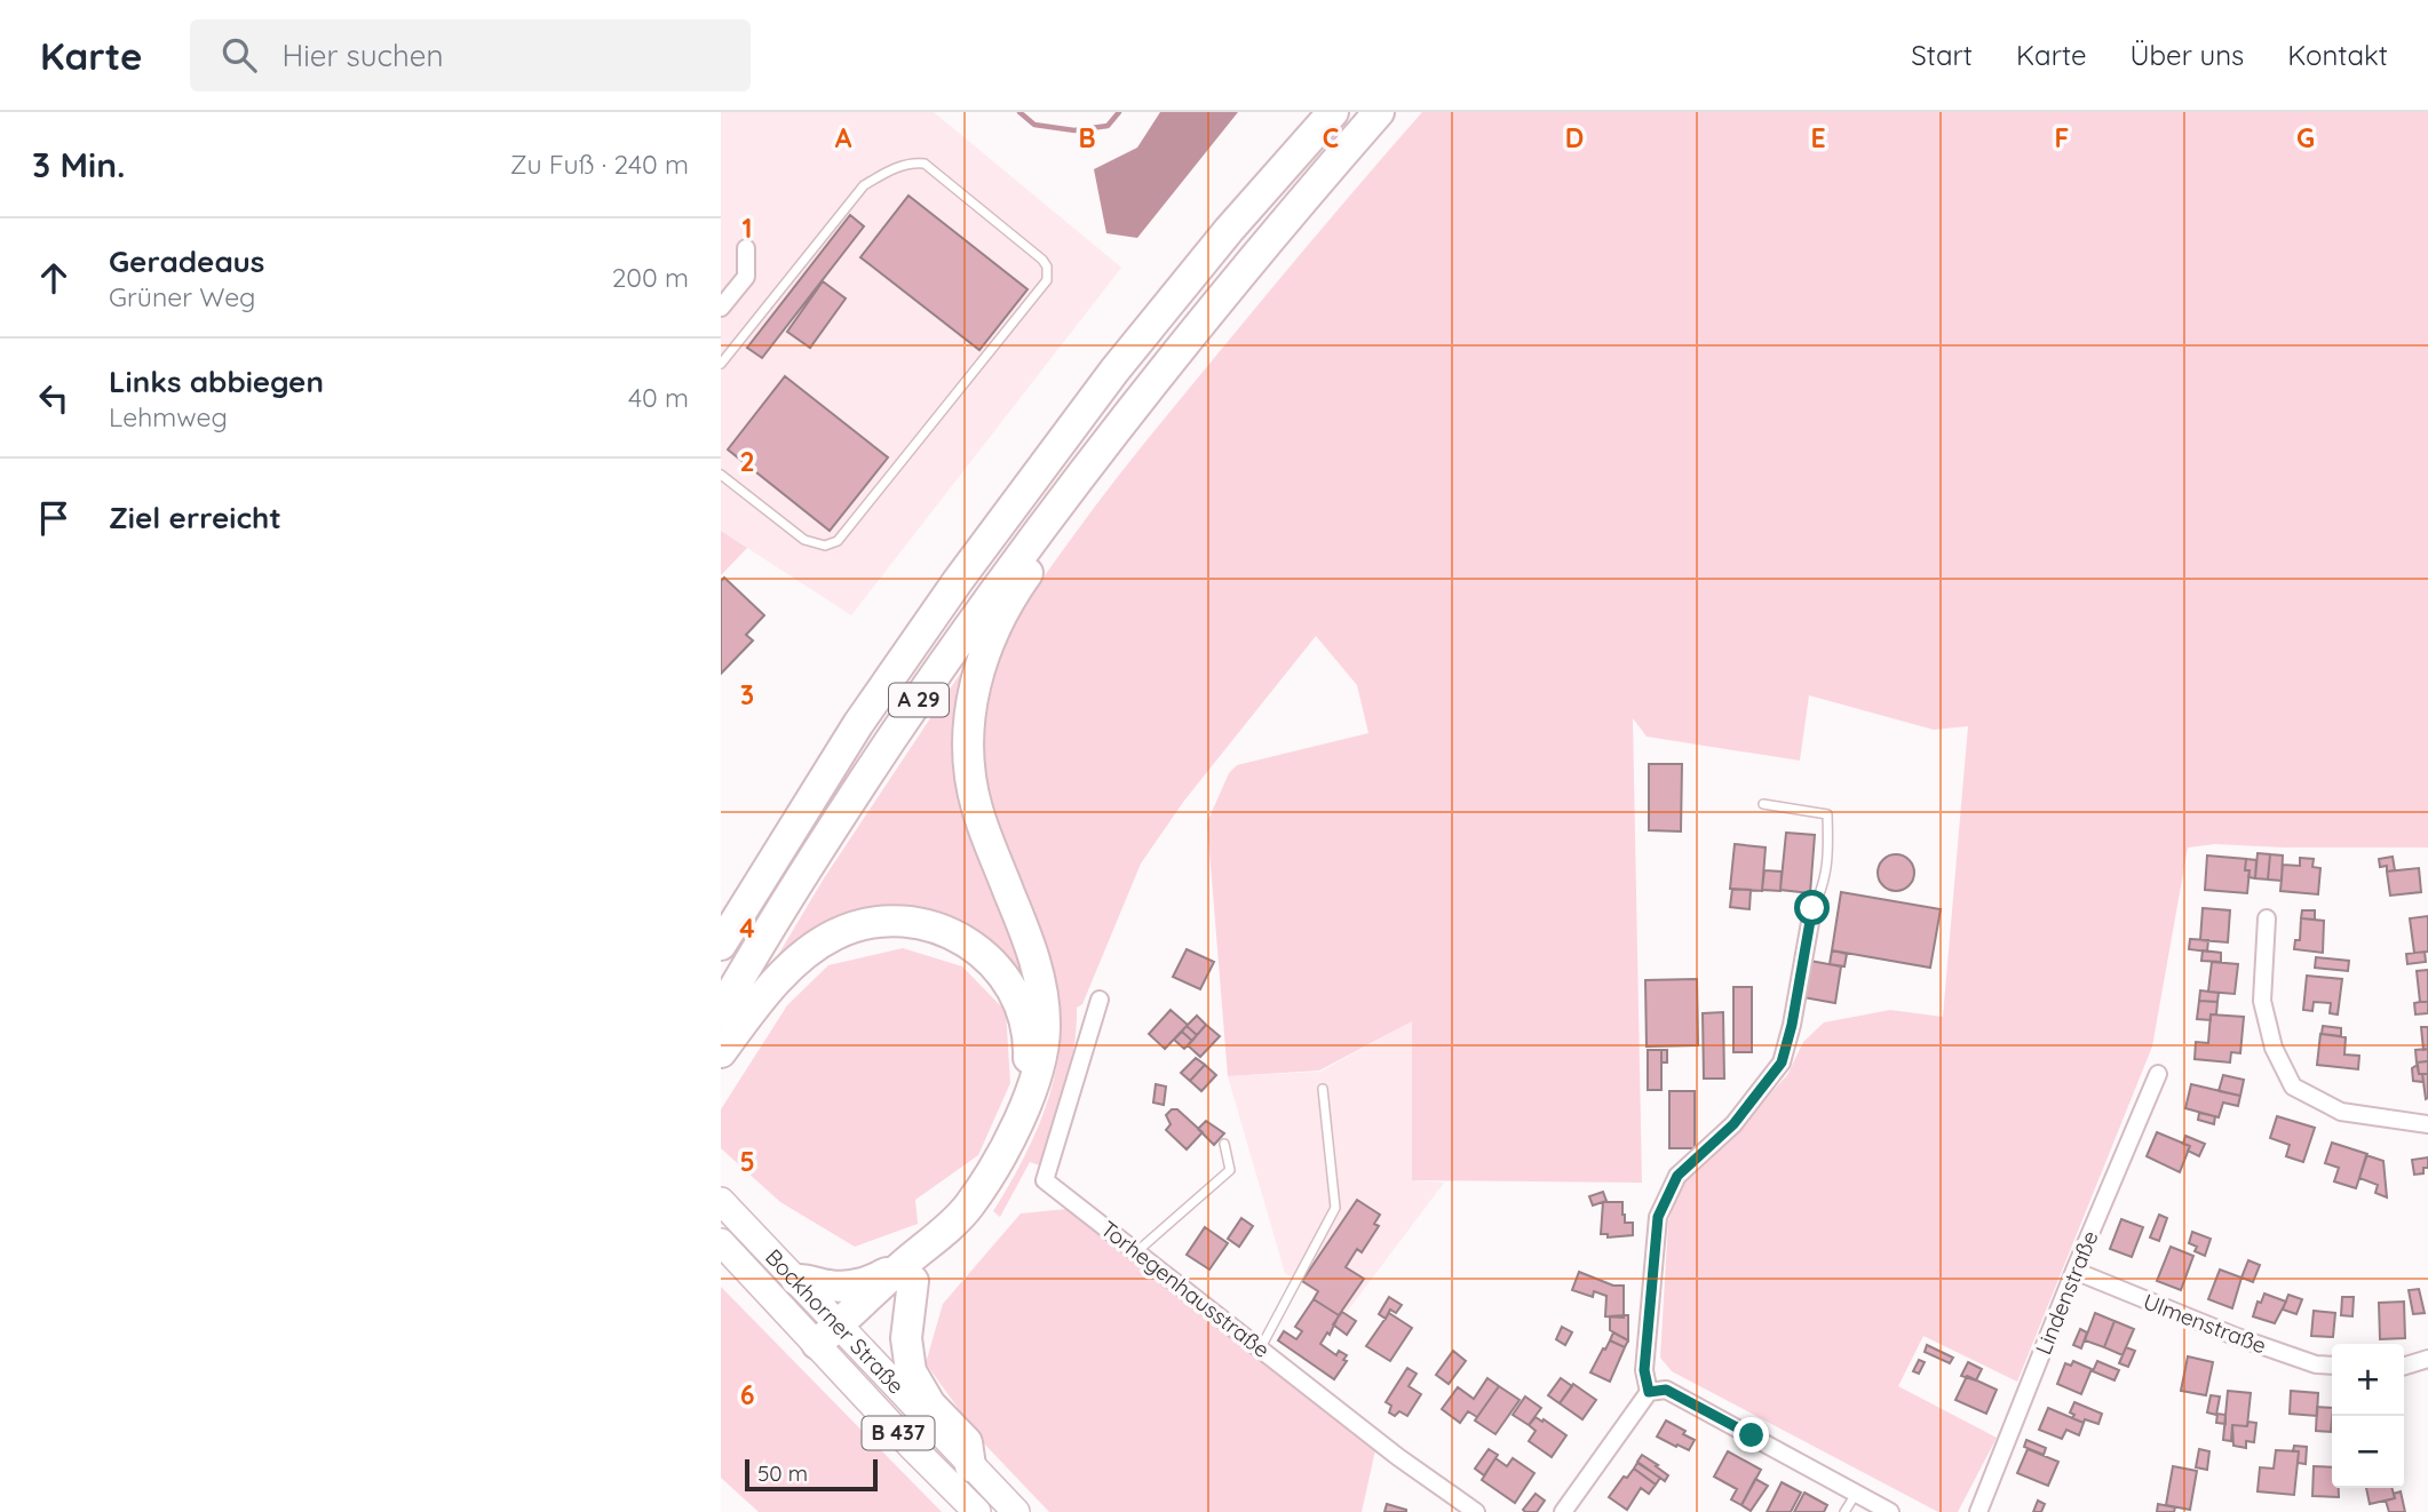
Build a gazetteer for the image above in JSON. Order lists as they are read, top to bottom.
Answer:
{
  "streets": {
    "highway": ["A 29"],
    "main road": ["Bockhorner Straße", "B 437"],
    "street": ["Torhegenhausstraße", "Lindenstraße", "Ulmenstraße"]
  },
  "crossings": [
    ["Lindenstraße", "Ulmenstraße"]
  ],
  "scale_bar": "50 m",
  "page": {
    "header": "Karte",
    "search": "Hier suchen",
    "nav": [
      "Start",
      "Karte",
      "Über uns",
      "Kontakt"
    ],
    "heading": ["3 Min.", "Zu Fuß · 240 m"],
    "list": [
      ["Geradeaus", "Grüner Weg", "200 m"],
      ["Links abbiegen", "Lehmweg", "40 m"],
      "Ziel erreicht"
    ],
    "map_buttons": ["+", "−"],
    "scale": "50 m"
  },
  "grid": {
    "columns": [
      "A",
      "B",
      "C",
      "D",
      "E",
      "F",
      "G"
    ],
    "rows": [
      "1",
      "2",
      "3",
      "4",
      "5",
      "6"
    ]
  }
}
